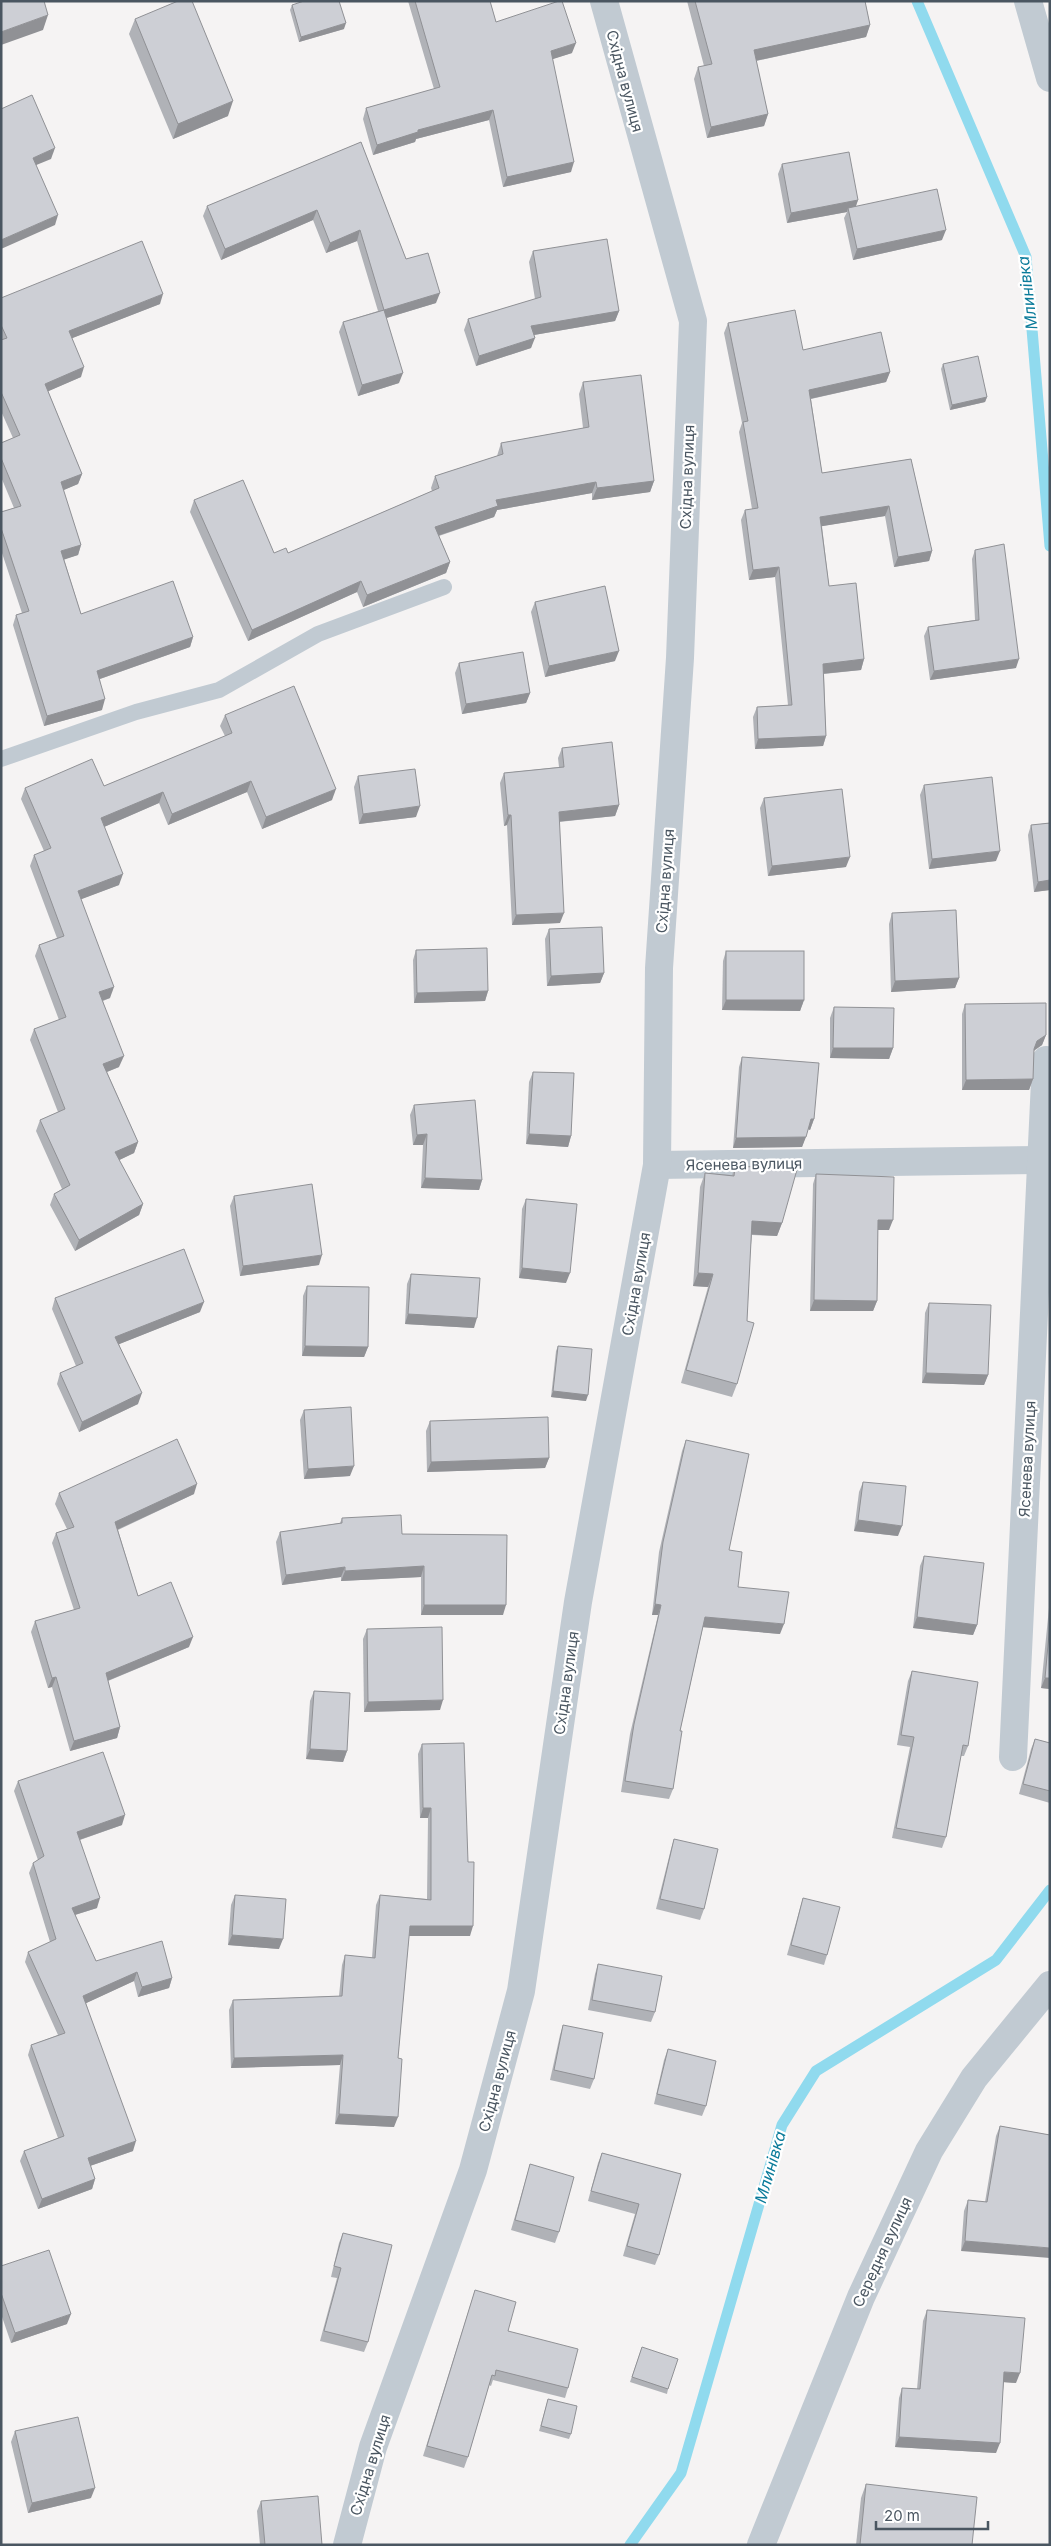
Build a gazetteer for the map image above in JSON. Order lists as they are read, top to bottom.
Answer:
{
  "streets": {
    "street": ["Східна вулиця", "Ясенева вулиця", "Середня вулиця"]
  },
  "crossings": [
    ["Східна вулиця", "Ясенева вулиця"]
  ],
  "water": ["Млинівка"],
  "scale_bar": "20 m"
}
